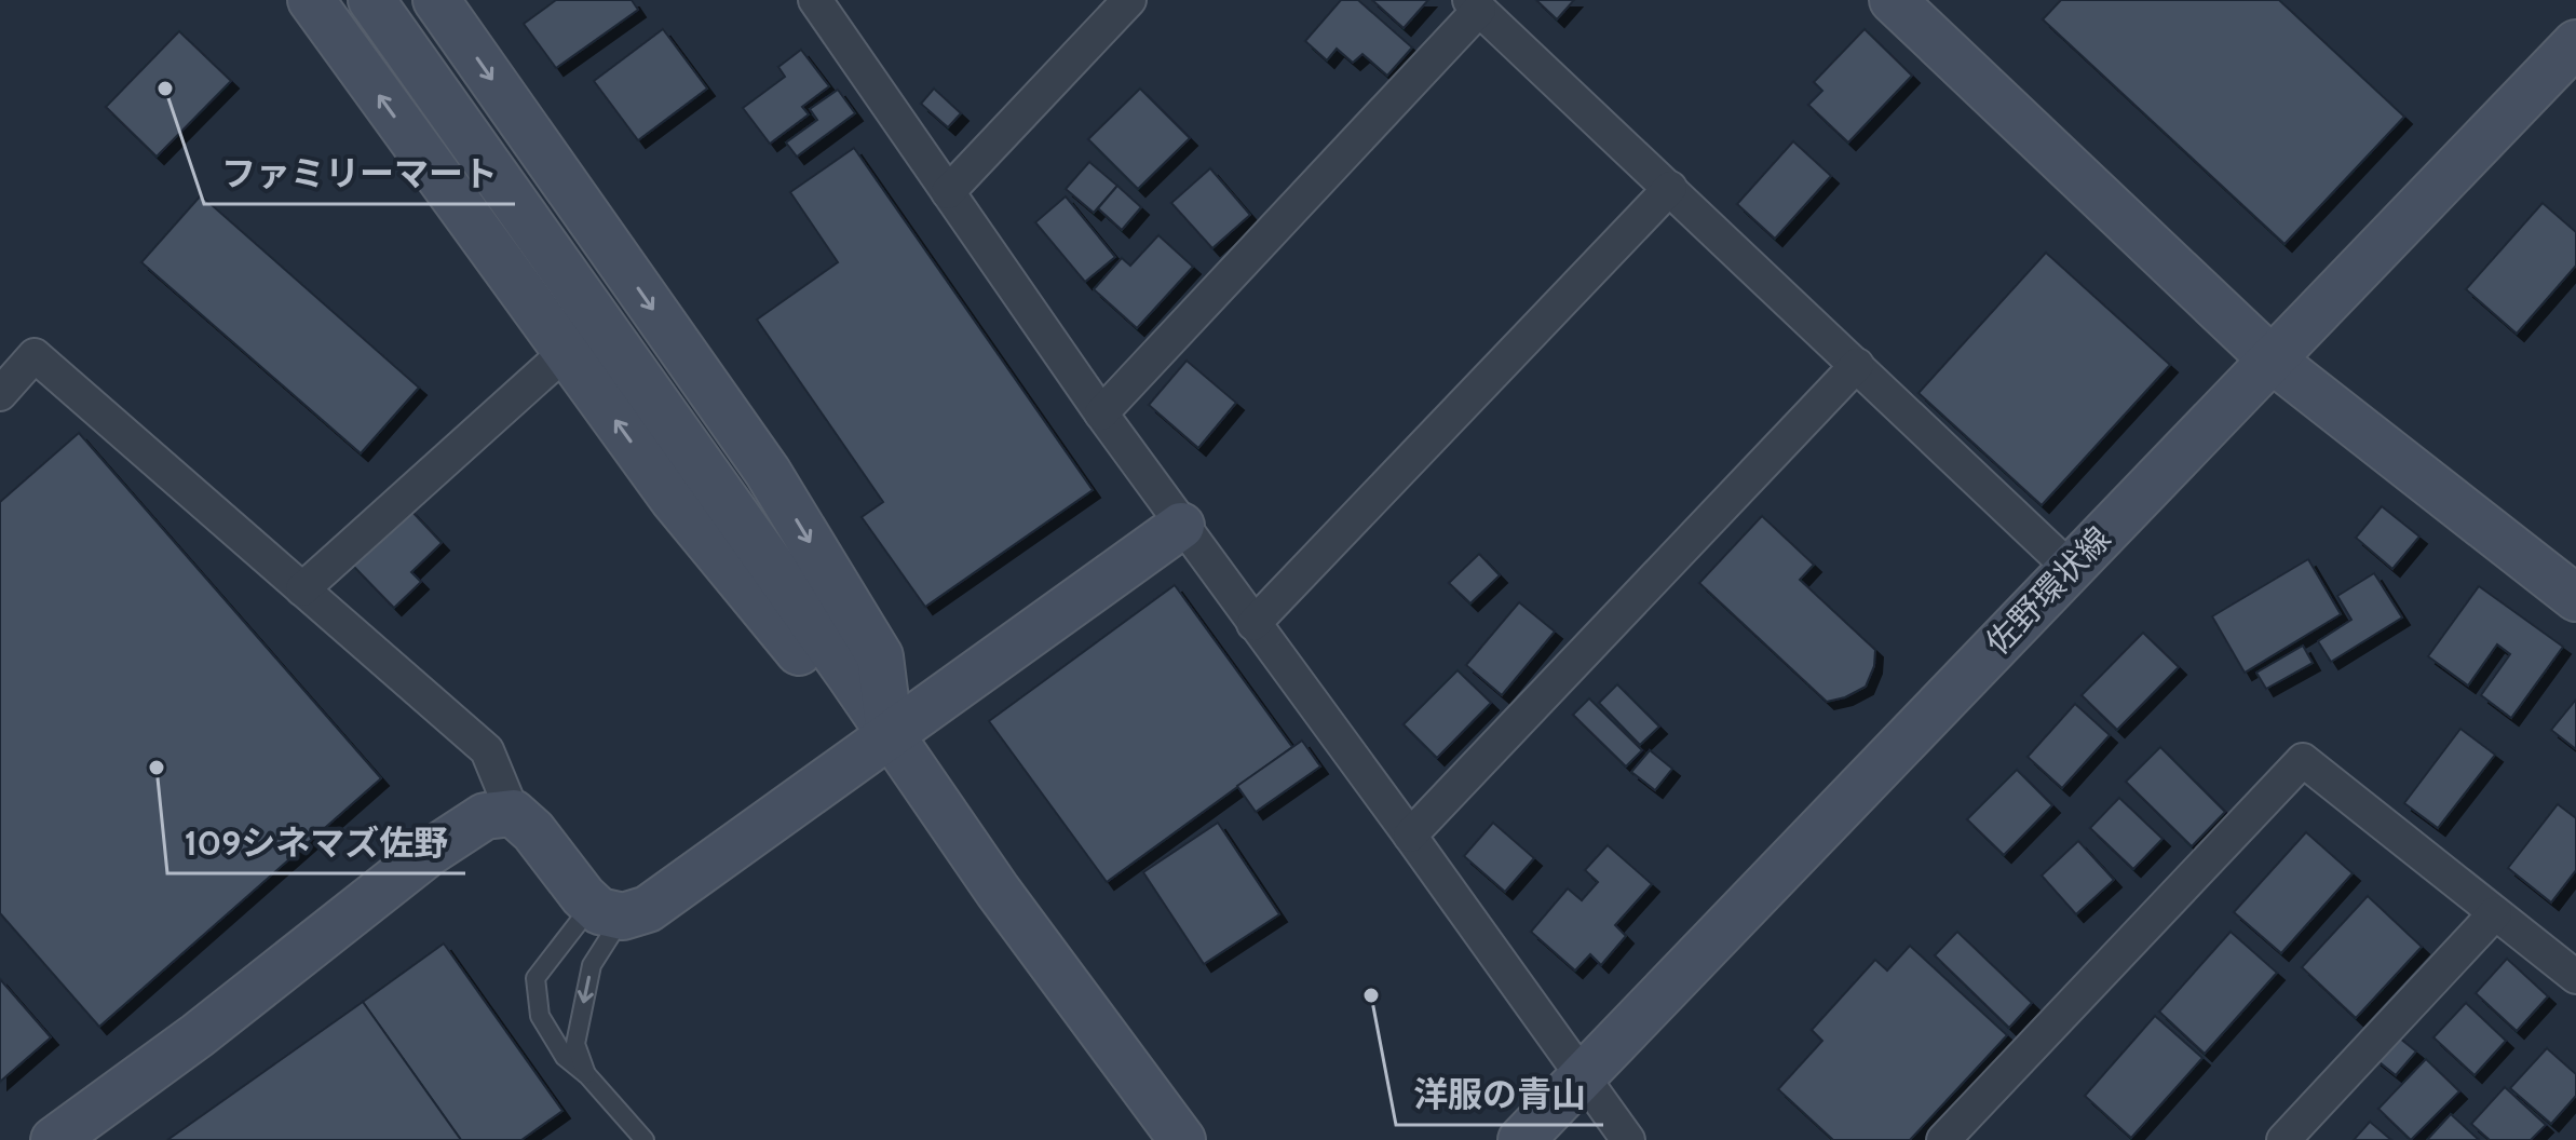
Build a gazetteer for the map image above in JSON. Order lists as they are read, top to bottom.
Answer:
{
  "streets": {
    "street": ["佐野環状線"]
  },
  "places": ["ファミリーマート", "109シネマズ佐野", "洋服の青山"]
}
